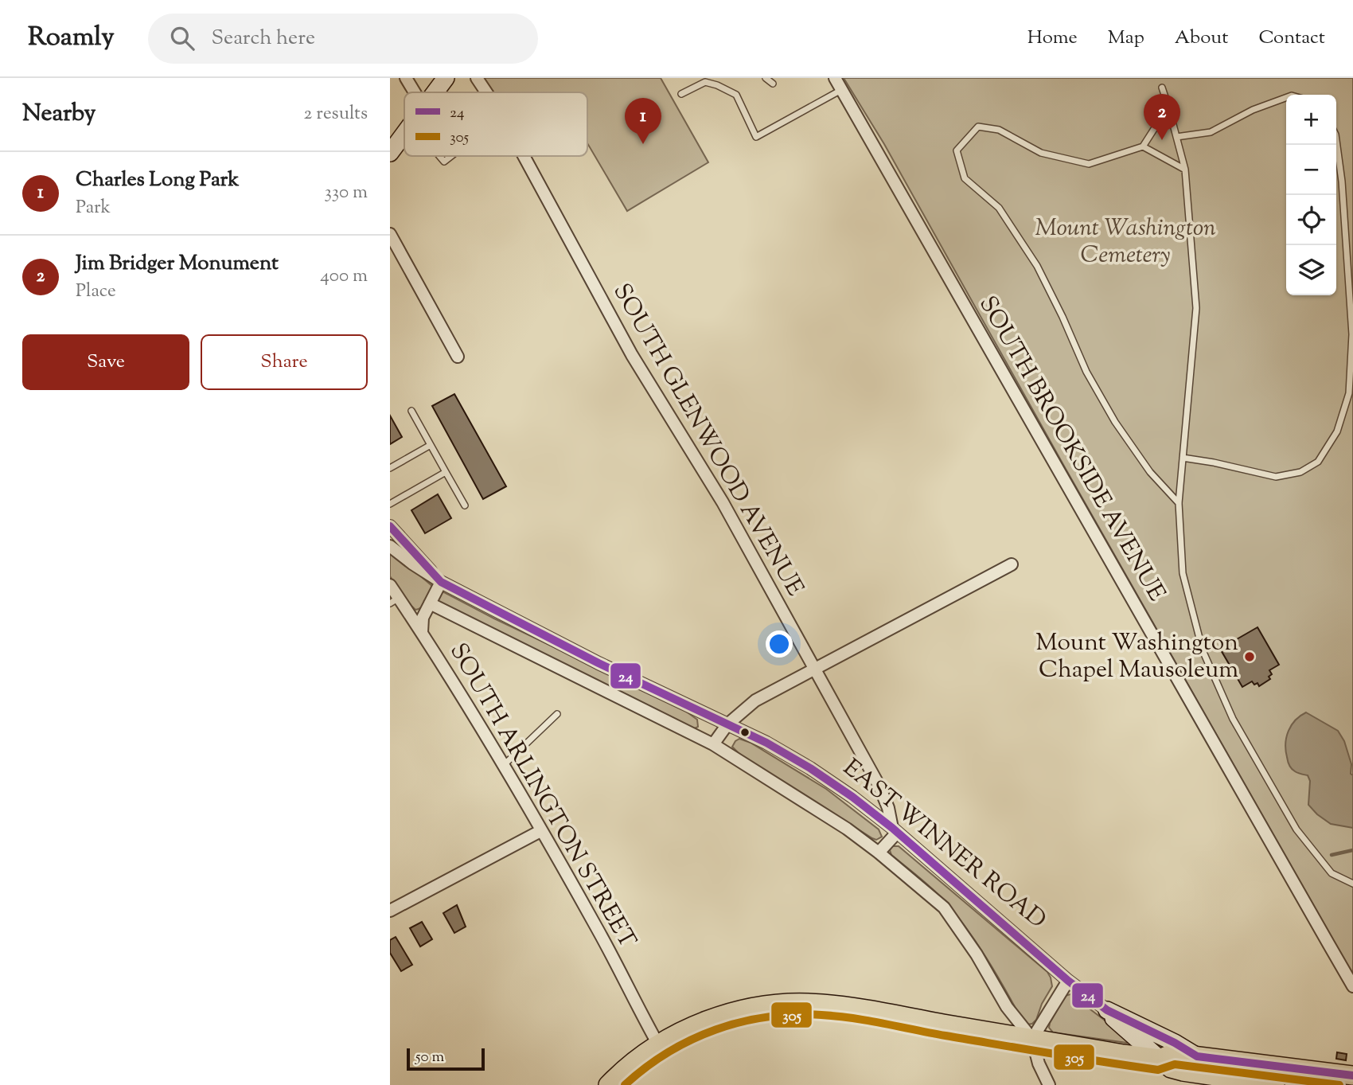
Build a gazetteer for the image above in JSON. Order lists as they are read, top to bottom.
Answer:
{
  "streets": {
    "main road": ["EAST WINNER ROAD"],
    "street": ["SOUTH GLENWOOD AVENUE", "SOUTH BROOKSIDE AVENUE", "SOUTH ARLINGTON STREET"]
  },
  "crossings": [
    ["SOUTH GLENWOOD AVENUE", "EAST WINNER ROAD"]
  ],
  "parks": ["Mount Washington Cemetery"],
  "places": ["Mount Washington Chapel Mausoleum"],
  "lines": ["transit line 24", "transit line 305"],
  "legend": ["24", "305"],
  "scale_bar": "50 m",
  "page": {
    "header": "Roamly",
    "search": "Search here",
    "nav": [
      "Home",
      "Map",
      "About",
      "Contact"
    ],
    "heading": ["Nearby", "2 results"],
    "pins": ["2", "1"],
    "map_buttons": ["+", "−"],
    "list": [
      {
        "mark": "1",
        "name": "Charles Long Park",
        "note": "Park",
        "value": "330 m"
      },
      {
        "mark": "2",
        "name": "Jim Bridger Monument",
        "note": "Place",
        "value": "400 m"
      }
    ],
    "buttons": ["Save", "Share"],
    "scale": "50 m"
  }
}
